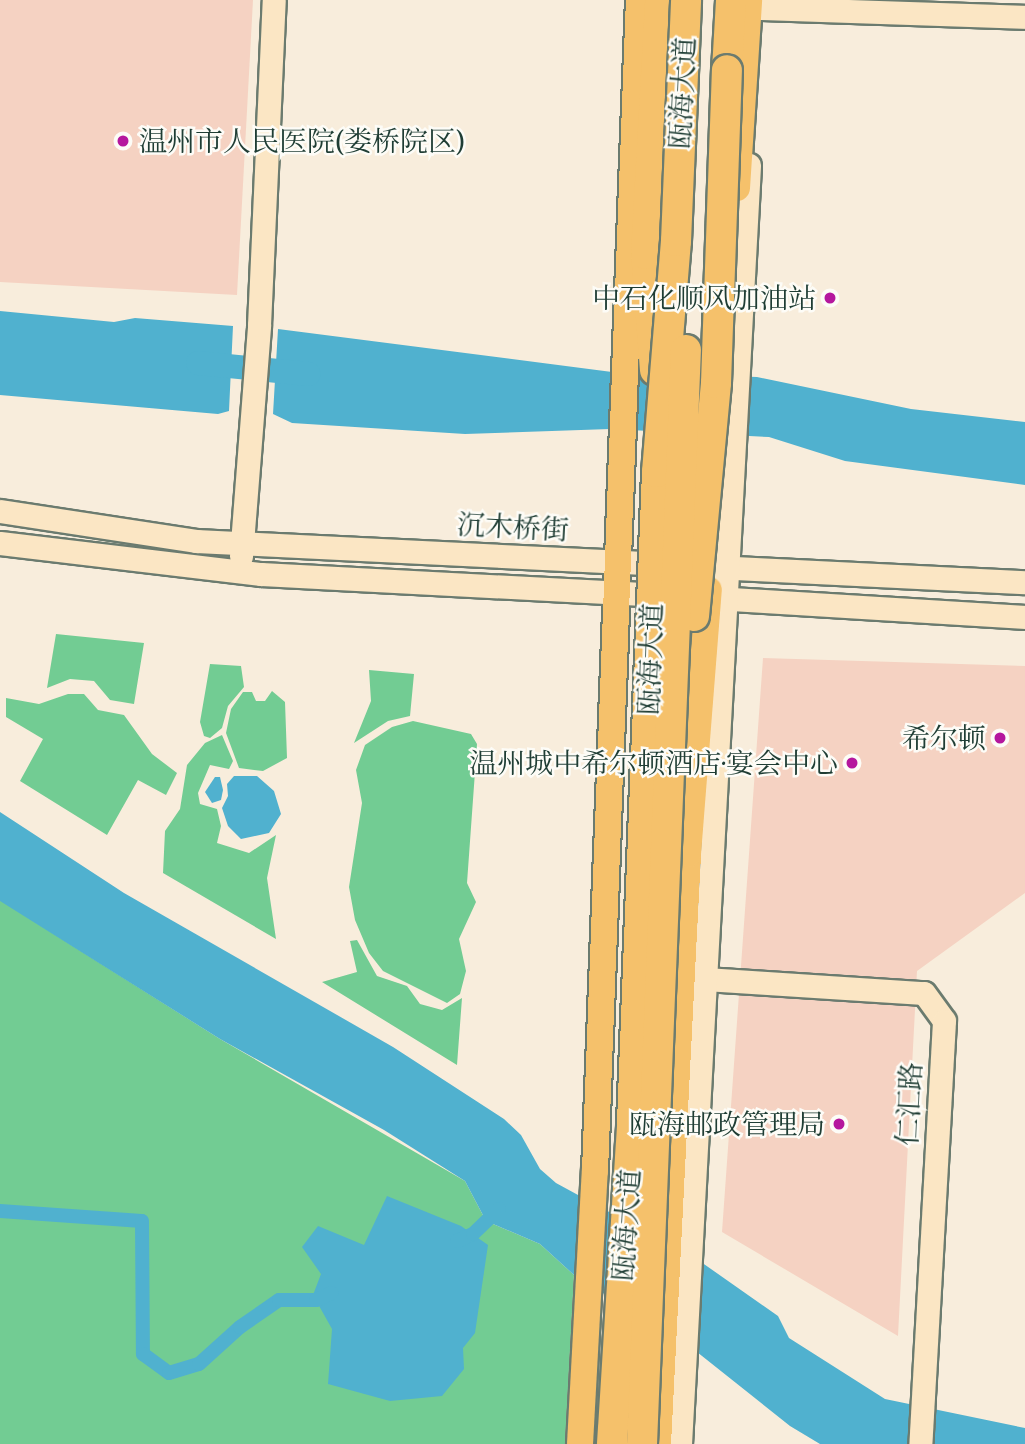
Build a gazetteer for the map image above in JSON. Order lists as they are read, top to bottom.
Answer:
{
  "streets": {
    "highway": ["瓯海大道"],
    "street": ["沉木桥街", "仁汇路"]
  },
  "crossings": [
    ["瓯海大道", "沉木桥街"]
  ],
  "places": [
    "温州市人民医院(娄桥院区)",
    "中石化顺风加油站",
    "希尔顿",
    "温州城中希尔顿酒店·宴会中心",
    "瓯海邮政管理局"
  ]
}
